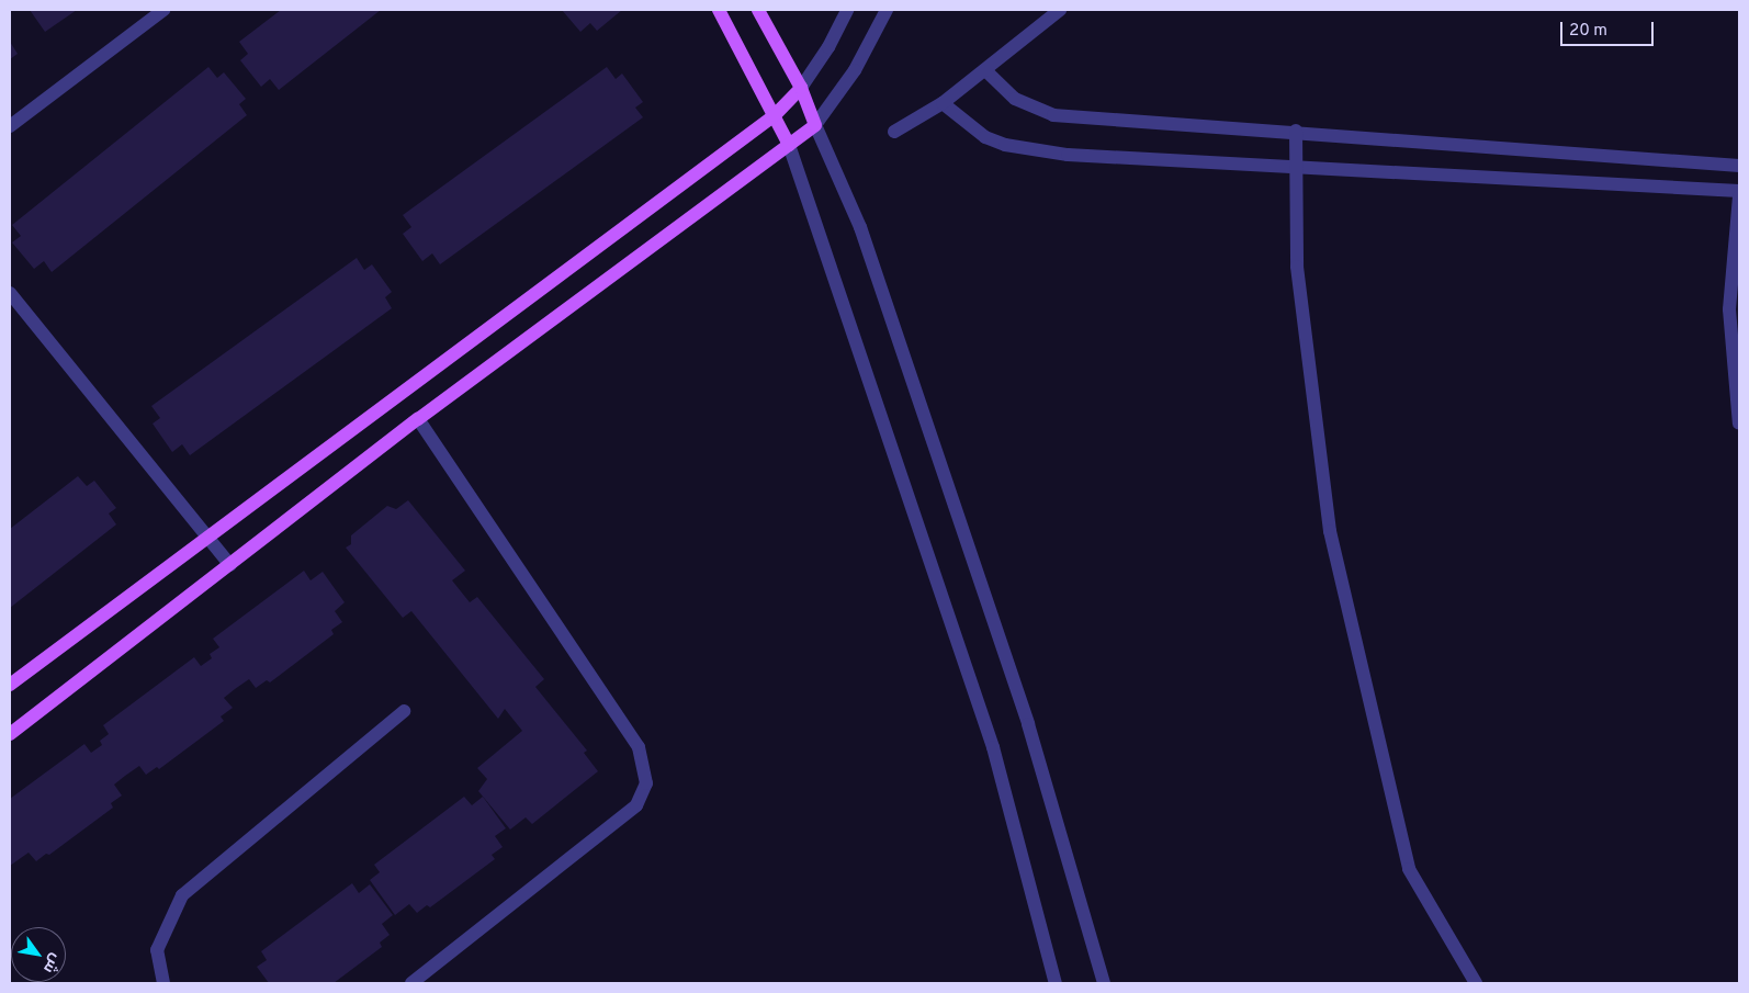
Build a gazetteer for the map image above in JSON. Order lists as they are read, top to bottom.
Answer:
{
  "scale_bar": "20 m",
  "north": "bottom right"
}
